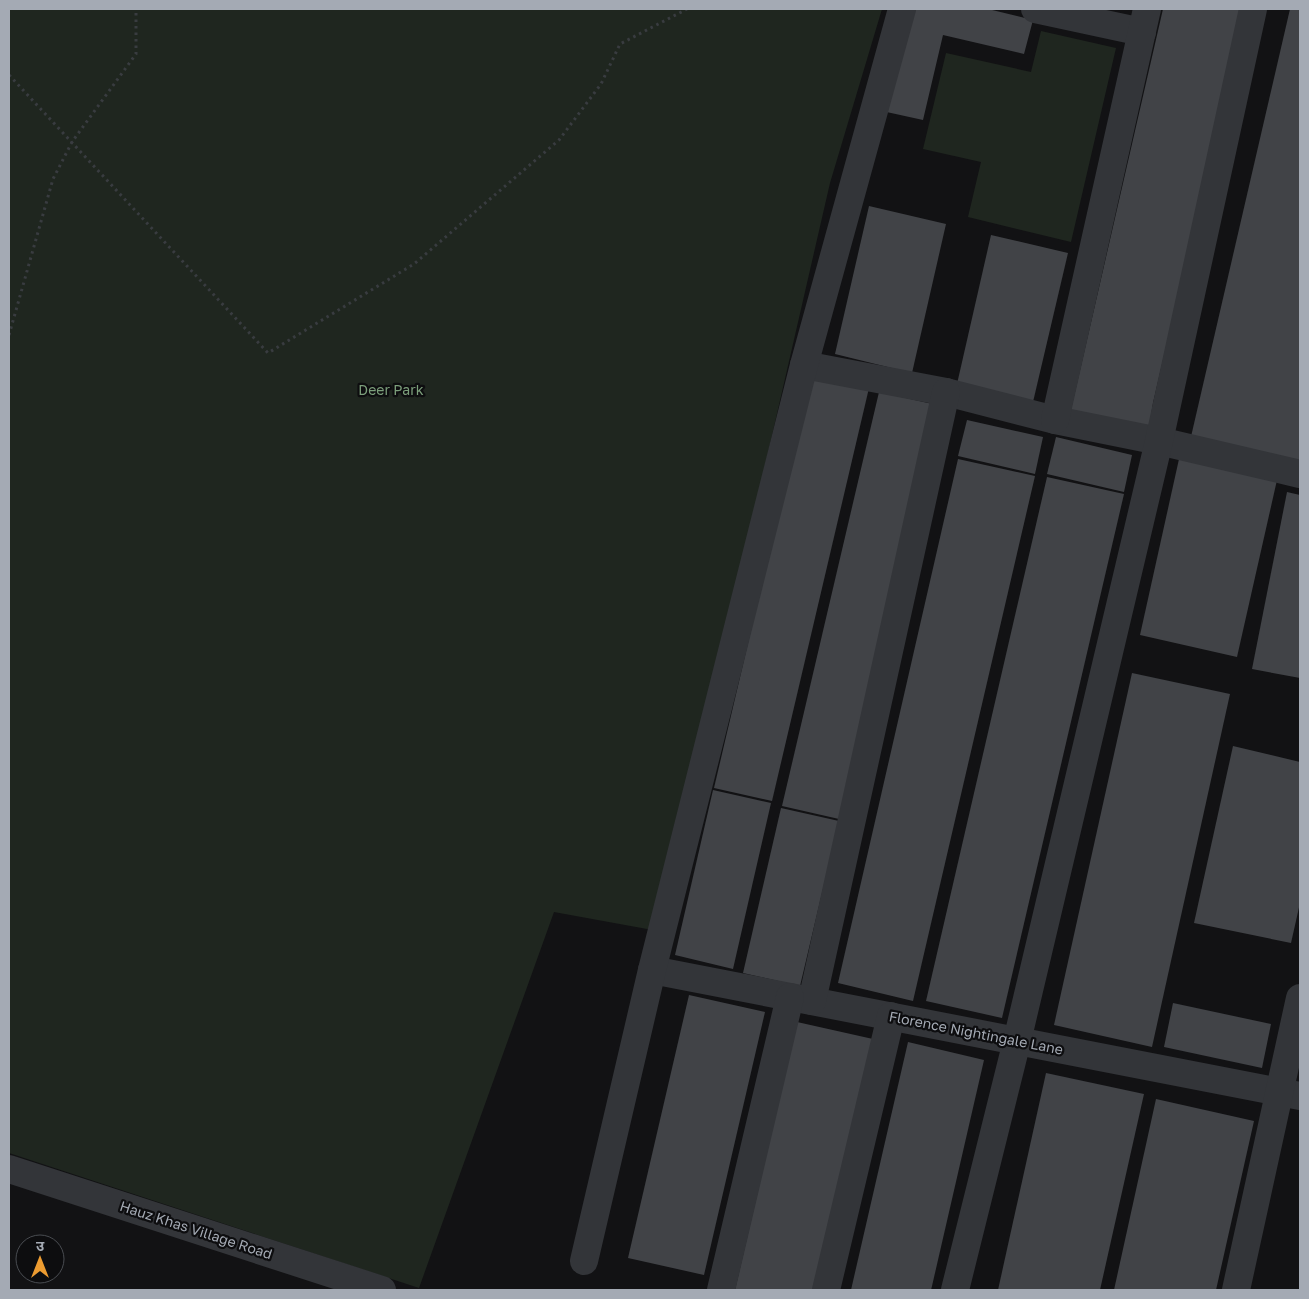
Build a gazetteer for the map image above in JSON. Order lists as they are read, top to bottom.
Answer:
{
  "streets": {
    "street": ["Florence Nightingale Lane", "Hauz Khas Village Road"]
  },
  "parks": ["Deer Park"],
  "north": "top"
}
